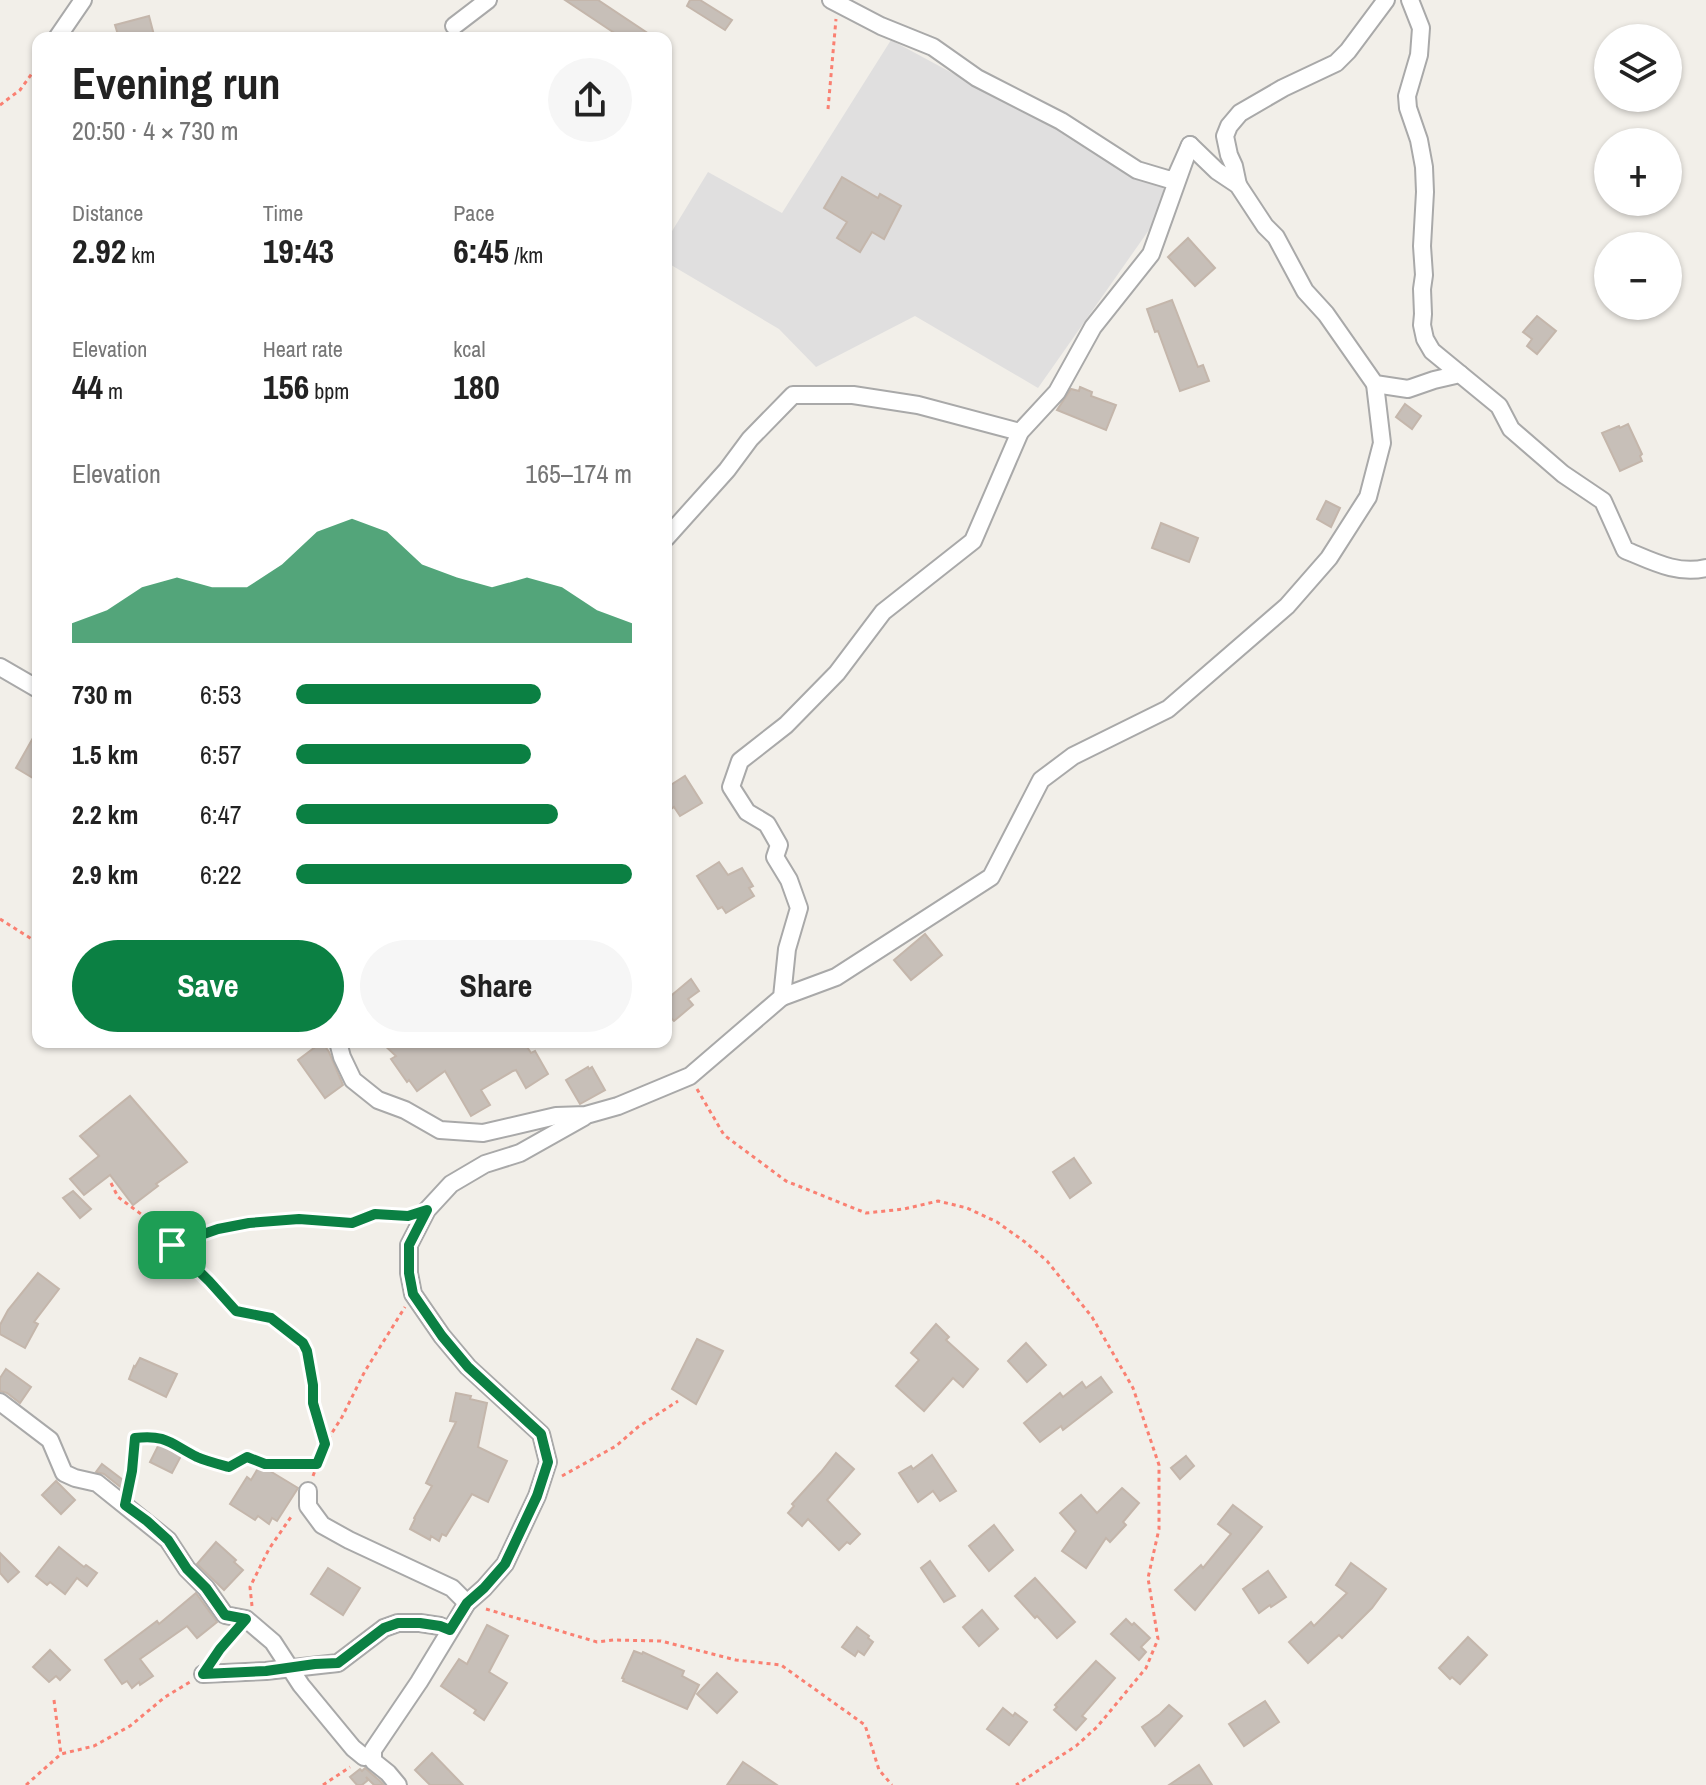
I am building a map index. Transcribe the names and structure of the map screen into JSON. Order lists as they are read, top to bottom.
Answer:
{
  "page": {
    "map_buttons": ["+", "−"],
    "heading": ["Evening run", "20:50 · 4 × 730 m"],
    "stats": [
      ["Distance", "2.92 km"],
      ["Time", "19:43"],
      ["Pace", "6:45 /km"],
      ["Elevation", "44 m"],
      ["Heart rate", "156 bpm"],
      ["kcal", "180"]
    ],
    "chart": ["Elevation", "165–174 m"],
    "list": [
      {
        "name": "730 m",
        "note": "6:53"
      },
      {
        "name": "1.5 km",
        "note": "6:57"
      },
      {
        "name": "2.2 km",
        "note": "6:47"
      },
      {
        "name": "2.9 km",
        "note": "6:22"
      }
    ],
    "buttons": ["Save", "Share"]
  }
}
